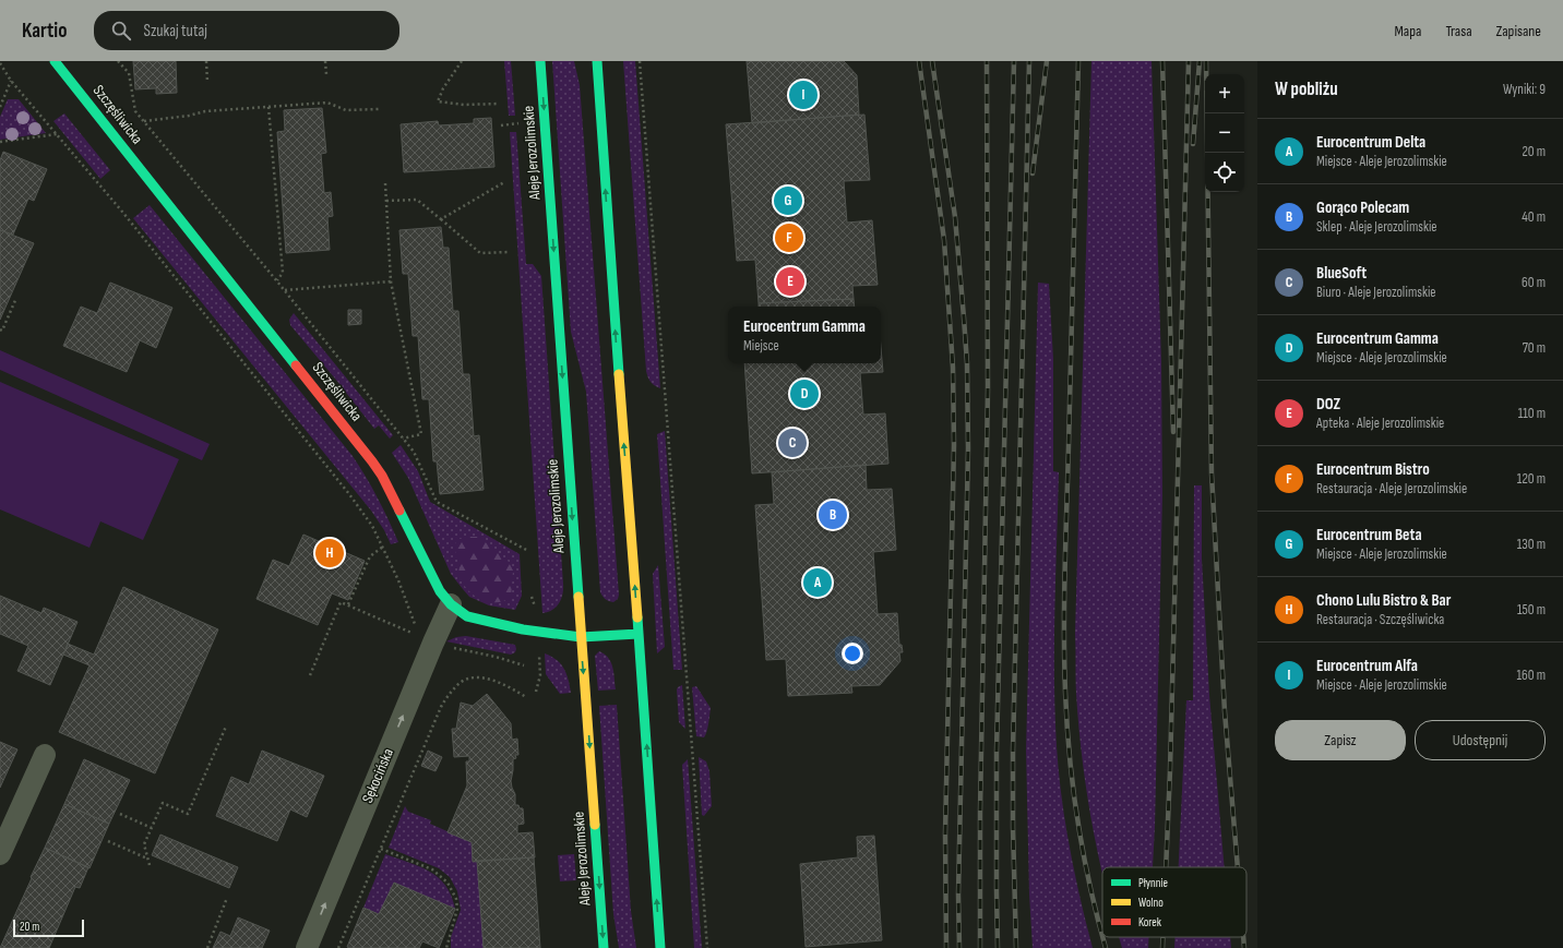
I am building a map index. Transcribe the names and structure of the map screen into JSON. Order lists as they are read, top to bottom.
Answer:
{
  "streets": {
    "main road": ["Szczęśliwicka", "Aleje Jerozolimskie"],
    "street": ["Sękocińska"]
  },
  "crossings": [
    ["Szczęśliwicka", "Aleje Jerozolimskie"],
    ["Szczęśliwicka", "Sękocińska"]
  ],
  "one_way": ["Sękocińska"],
  "legend": ["Płynnie", "Wolno", "Korek"],
  "scale_bar": "20 m",
  "page": {
    "header": "Kartio",
    "search": "Szukaj tutaj",
    "nav": ["Mapa", "Trasa", "Zapisane"],
    "heading": ["W pobliżu", "Wyniki: 9"],
    "map_buttons": ["+", "−"],
    "pins": [
      "I",
      "G",
      "F",
      "E",
      "D",
      "C",
      "B",
      "H",
      "A"
    ],
    "list": [
      {
        "mark": "A",
        "name": "Eurocentrum Delta",
        "note": "Miejsce · Aleje Jerozolimskie",
        "value": "20 m"
      },
      {
        "mark": "B",
        "name": "Gorąco Polecam",
        "note": "Sklep · Aleje Jerozolimskie",
        "value": "40 m"
      },
      {
        "mark": "C",
        "name": "BlueSoft",
        "note": "Biuro · Aleje Jerozolimskie",
        "value": "60 m"
      },
      {
        "mark": "D",
        "name": "Eurocentrum Gamma",
        "note": "Miejsce · Aleje Jerozolimskie",
        "value": "70 m"
      },
      {
        "mark": "E",
        "name": "DOZ",
        "note": "Apteka · Aleje Jerozolimskie",
        "value": "110 m"
      },
      {
        "mark": "F",
        "name": "Eurocentrum Bistro",
        "note": "Restauracja · Aleje Jerozolimskie",
        "value": "120 m"
      },
      {
        "mark": "G",
        "name": "Eurocentrum Beta",
        "note": "Miejsce · Aleje Jerozolimskie",
        "value": "130 m"
      },
      {
        "mark": "H",
        "name": "Chono Lulu Bistro & Bar",
        "note": "Restauracja · Szczęśliwicka",
        "value": "150 m"
      },
      {
        "mark": "I",
        "name": "Eurocentrum Alfa",
        "note": "Miejsce · Aleje Jerozolimskie",
        "value": "160 m"
      }
    ],
    "popup": ["Eurocentrum Gamma", "Miejsce"],
    "buttons": ["Zapisz", "Udostępnij"],
    "scale": "20 m"
  }
}
